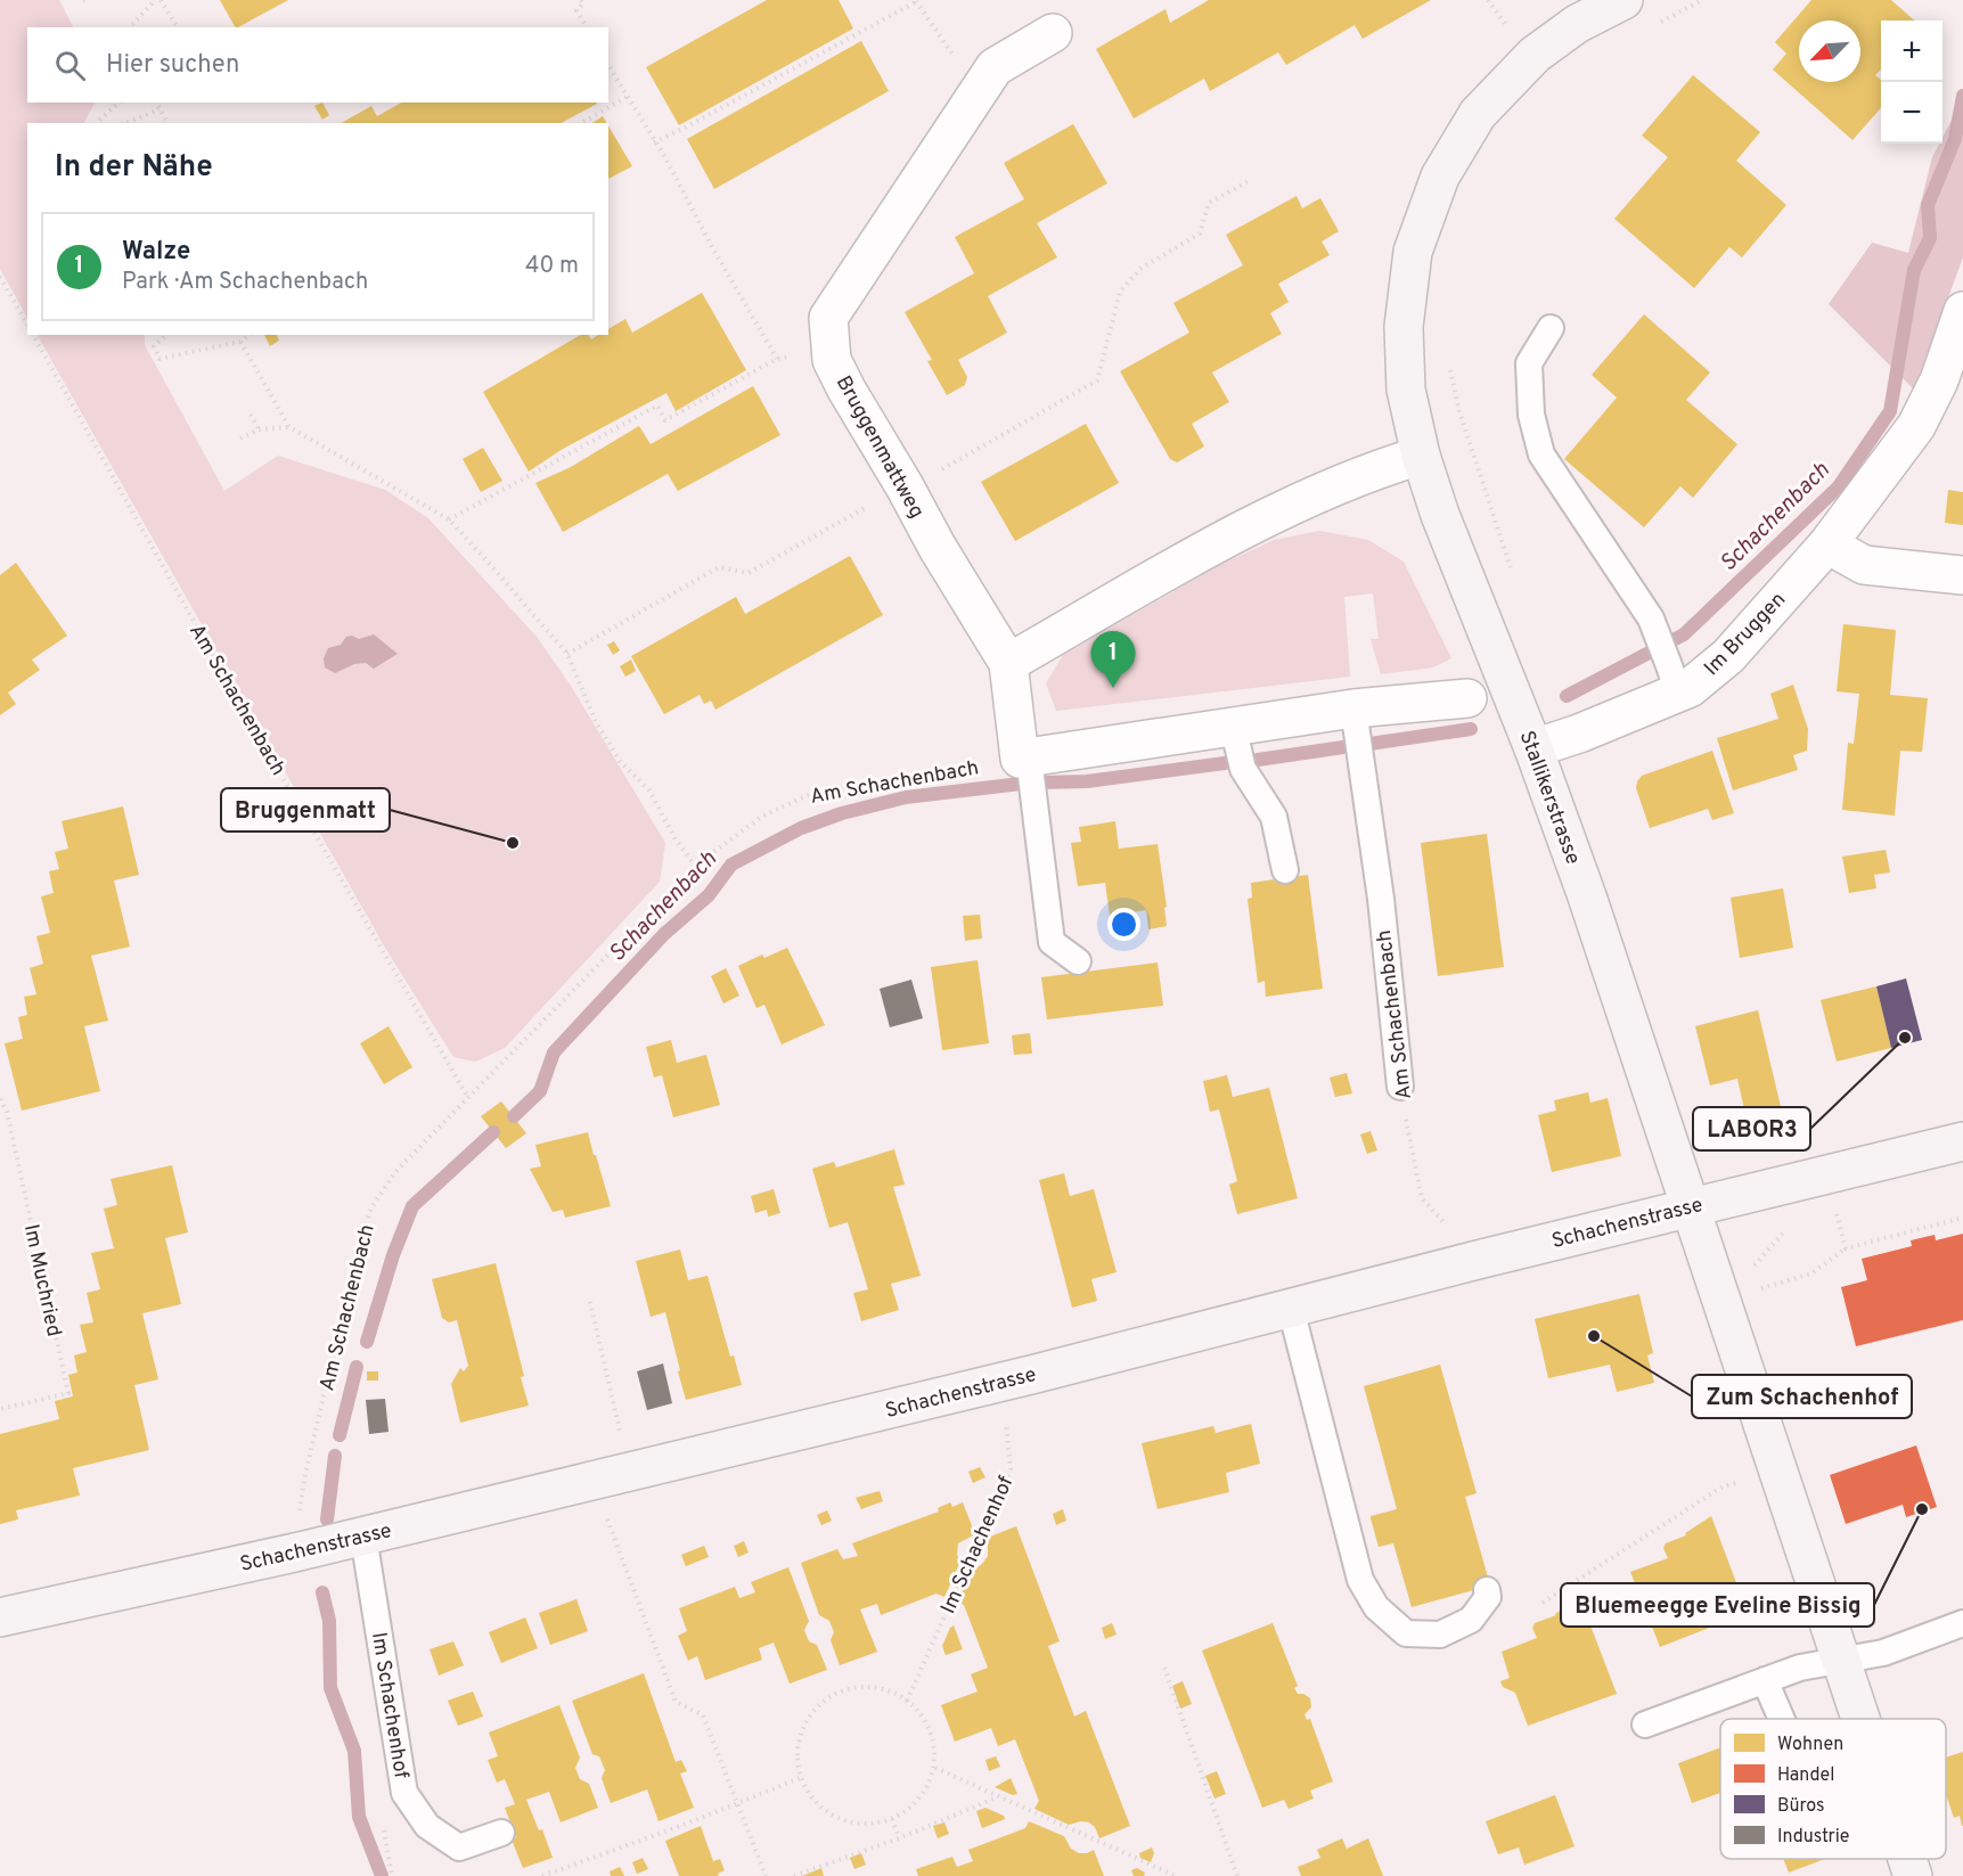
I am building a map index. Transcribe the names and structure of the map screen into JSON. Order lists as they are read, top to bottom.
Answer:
{
  "streets": {
    "street": [
      "Bruggenmattweg",
      "Im Bruggen",
      "Stallikerstrasse",
      "Schachenstrasse"
    ],
    "lane": ["Am Schachenbach", "Im Schachenhof"],
    "path": ["Im Muchried"]
  },
  "crossings": [
    ["Bruggenmattweg", "Am Schachenbach"],
    ["Im Bruggen", "Stallikerstrasse"],
    ["Am Schachenbach", "Schachenstrasse"],
    ["Stallikerstrasse", "Schachenstrasse"],
    ["Schachenstrasse", "Im Schachenhof"]
  ],
  "water": ["Schachenbach"],
  "places": [
    "Bruggenmatt",
    "LABOR3",
    "Zum Schachenhof",
    "Bluemeegge Eveline Bissig"
  ],
  "legend": [
    "Wohnen",
    "Handel",
    "Büros",
    "Industrie"
  ],
  "north": "bottom left",
  "page": {
    "map_buttons": ["+", "−"],
    "search": "Hier suchen",
    "heading": "In der Nähe",
    "list": [
      {
        "mark": "1",
        "name": "Walze",
        "note": "Park · Am Schachenbach",
        "value": "40 m"
      }
    ],
    "pins": "1"
  }
}
